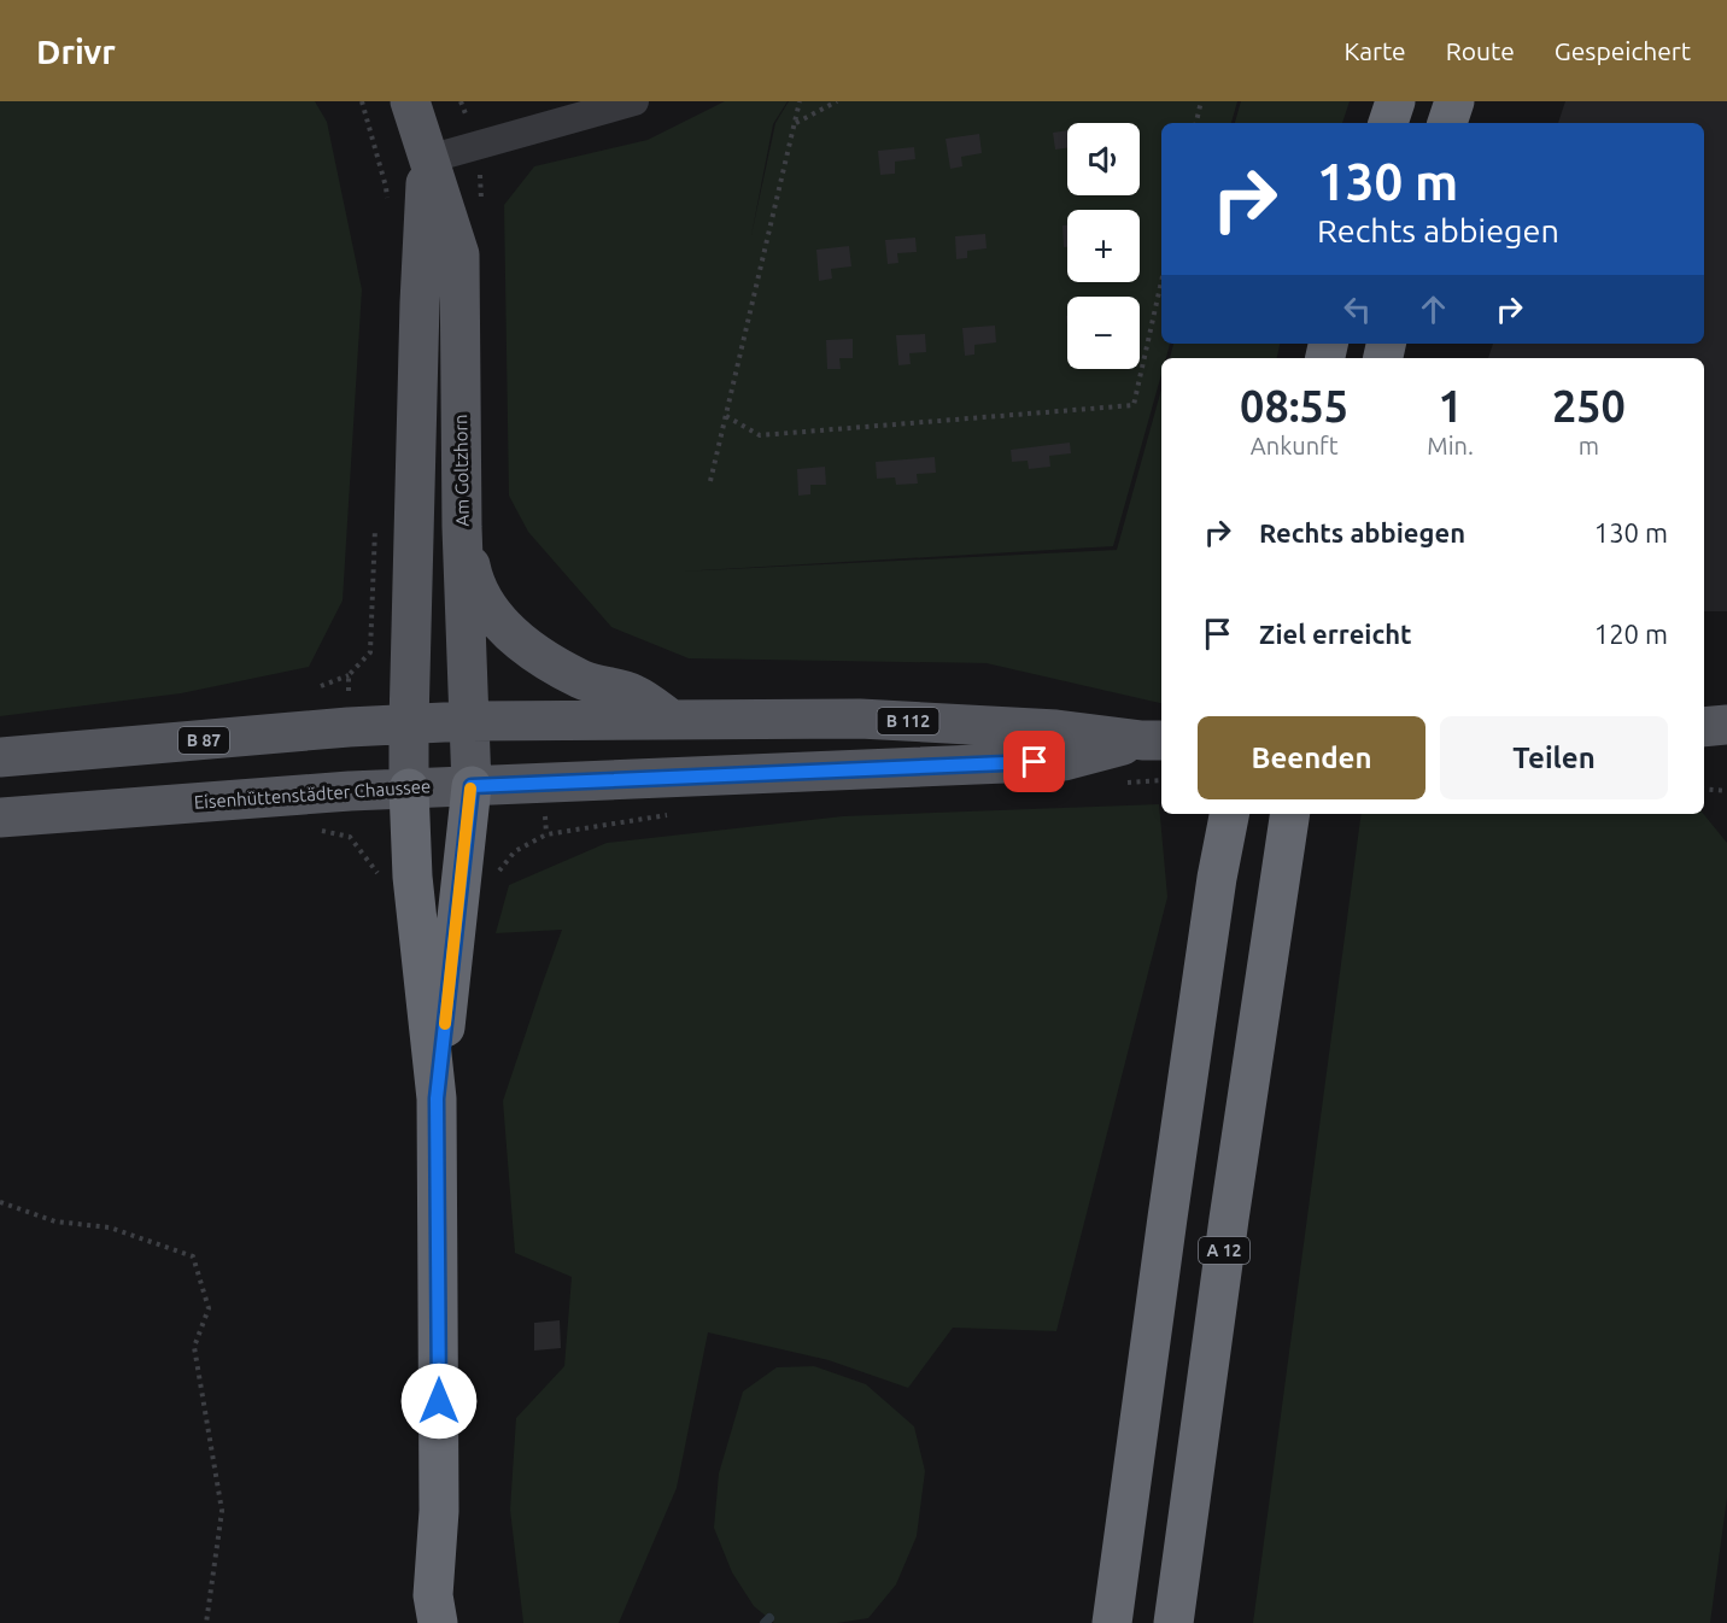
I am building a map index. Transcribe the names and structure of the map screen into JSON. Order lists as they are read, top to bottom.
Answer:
{
  "streets": {
    "highway": ["A 12"],
    "main road": [
      "Am Goltzhorn",
      "B 112",
      "B 87",
      "Eisenhüttenstädter Chaussee"
    ]
  },
  "crossings": [
    ["Am Goltzhorn", "Eisenhüttenstädter Chaussee"]
  ],
  "page": {
    "header": "Drivr",
    "nav": ["Karte", "Route", "Gespeichert"],
    "map_buttons": ["+", "−"],
    "turn": ["130 m", "Rechts abbiegen"],
    "eta": [
      "08:55",
      "Ankunft",
      "1",
      "Min.",
      "250",
      "m"
    ],
    "list": [
      {
        "name": "Rechts abbiegen",
        "value": "130 m"
      },
      {
        "name": "Ziel erreicht",
        "value": "120 m"
      }
    ],
    "buttons": ["Beenden", "Teilen"]
  }
}
